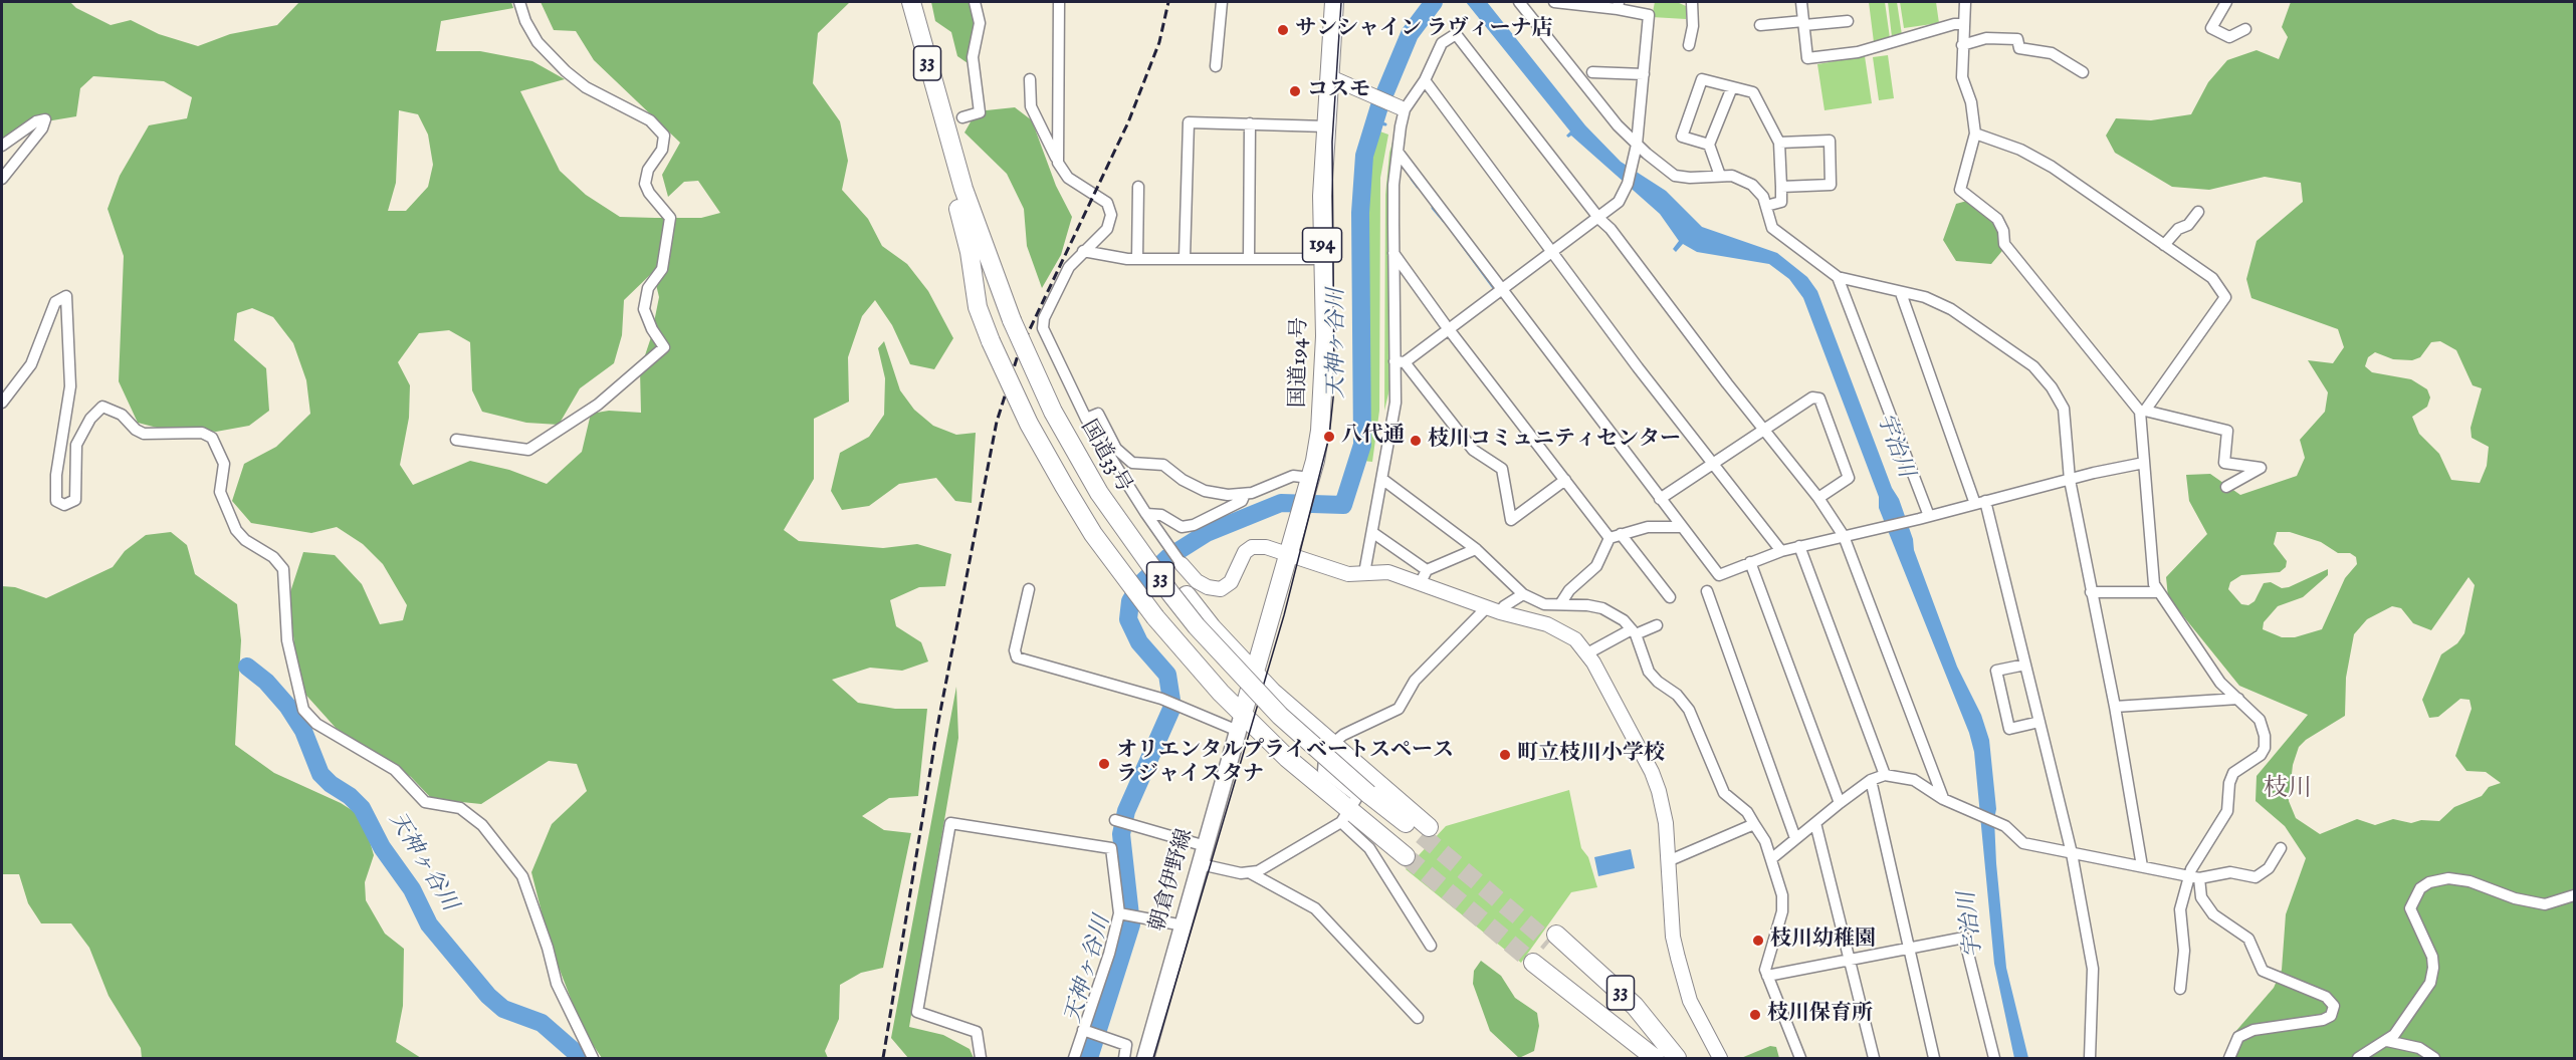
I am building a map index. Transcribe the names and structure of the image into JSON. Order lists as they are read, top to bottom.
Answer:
{
  "streets": {
    "highway": [
      "33",
      "194",
      "国道194号",
      "国道33号"
    ],
    "main road": ["朝倉伊野線"]
  },
  "crossings": [
    ["33", "国道194号"],
    ["33", "国道33号"],
    ["国道194号", "朝倉伊野線"]
  ],
  "districts": ["枝川"],
  "water": ["天神ヶ谷川", "宇治川"],
  "places": [
    "サンシャイン ラヴィーナ店",
    "コスモ",
    "八代通",
    "枝川コミュニティセンター",
    "町立枝川小学校",
    "オリエンタルプライベートスペース ラジャイスタナ",
    "枝川幼稚園",
    "枝川保育所"
  ]
}
